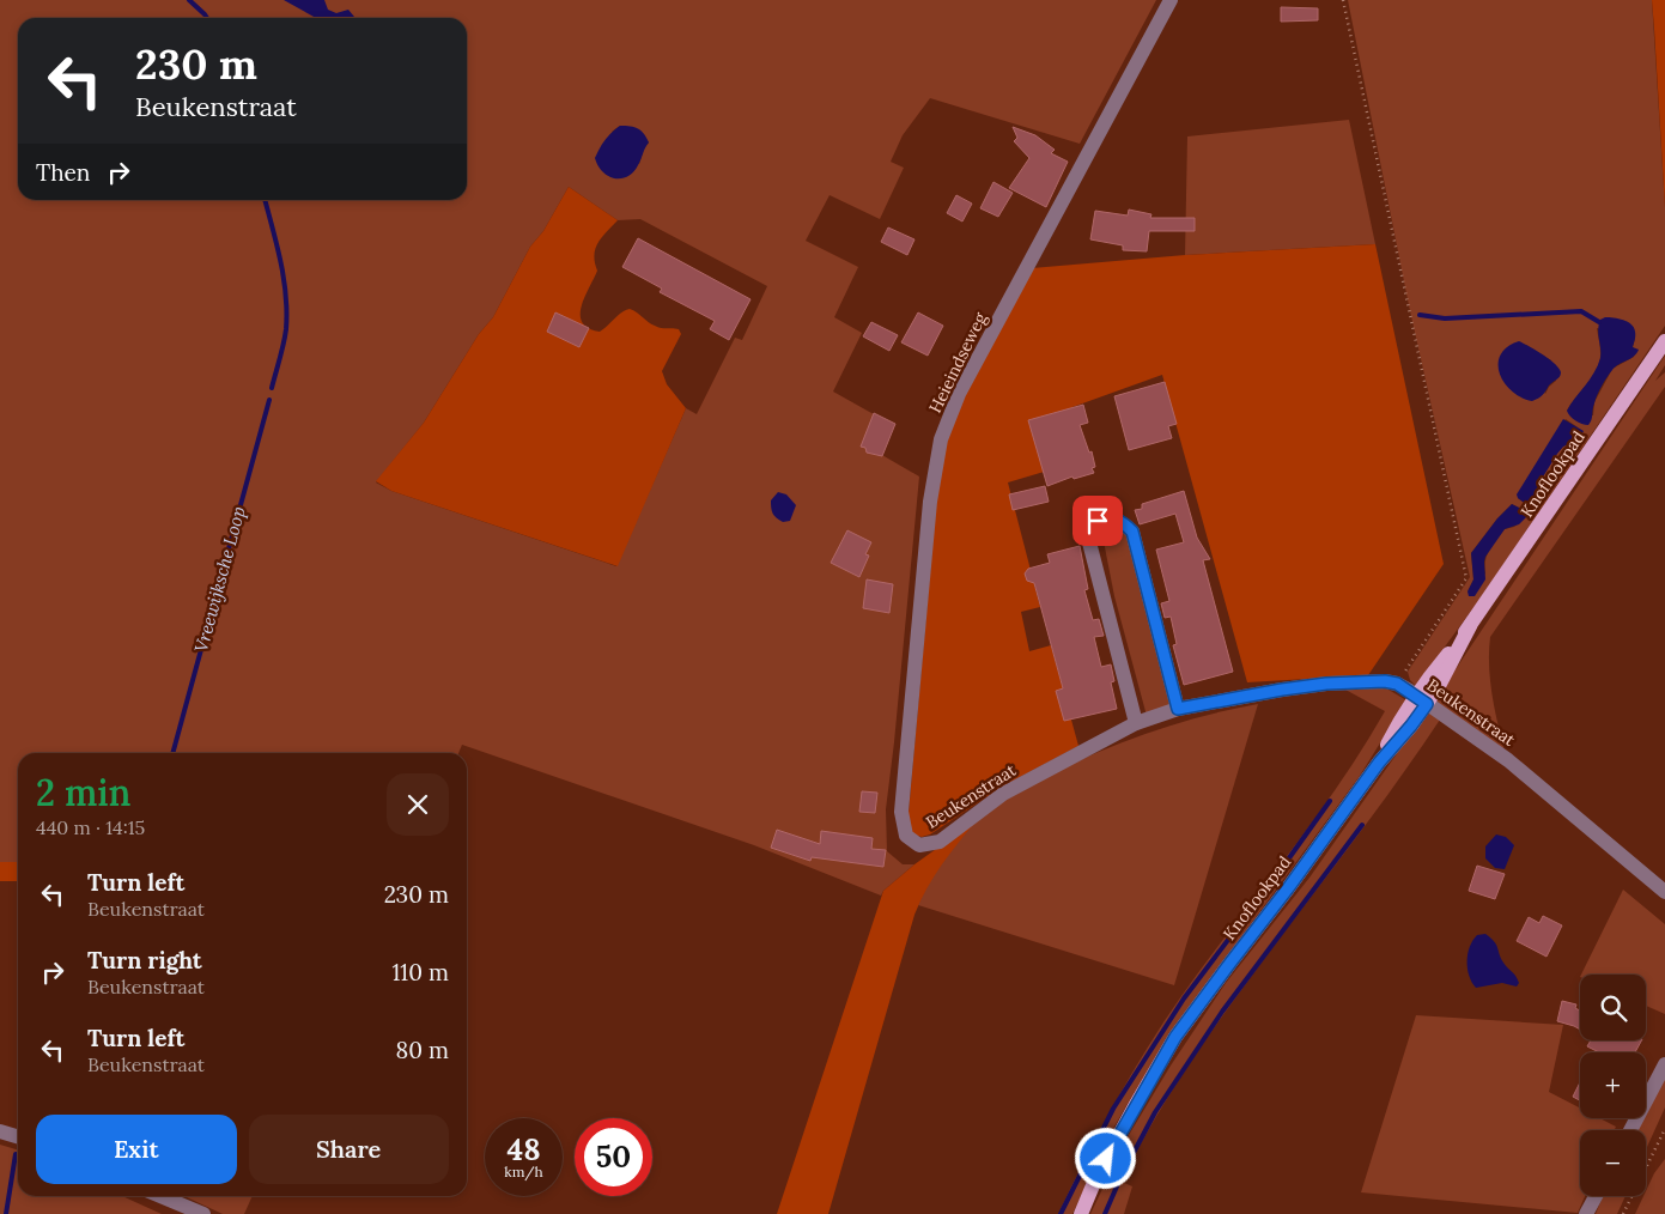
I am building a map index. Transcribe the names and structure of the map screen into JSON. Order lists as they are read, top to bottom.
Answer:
{
  "streets": {
    "main road": ["Knoflookpad"],
    "street": ["Heieindseweg", "Beukenstraat"]
  },
  "crossings": [
    ["Heieindseweg", "Beukenstraat"],
    ["Knoflookpad", "Beukenstraat"]
  ],
  "water": ["Vreewijksche Loop"],
  "page": {
    "turn": ["230 m", "Beukenstraat"],
    "then": "Then",
    "heading": ["2 min", "440 m · 14:15"],
    "list": [
      {
        "name": "Turn left",
        "note": "Beukenstraat",
        "value": "230 m"
      },
      {
        "name": "Turn right",
        "note": "Beukenstraat",
        "value": "110 m"
      },
      {
        "name": "Turn left",
        "note": "Beukenstraat",
        "value": "80 m"
      }
    ],
    "map_buttons": ["+", "−"],
    "buttons": ["Exit", "Share"],
    "speed": "48 km/h",
    "limit": "50"
  }
}
